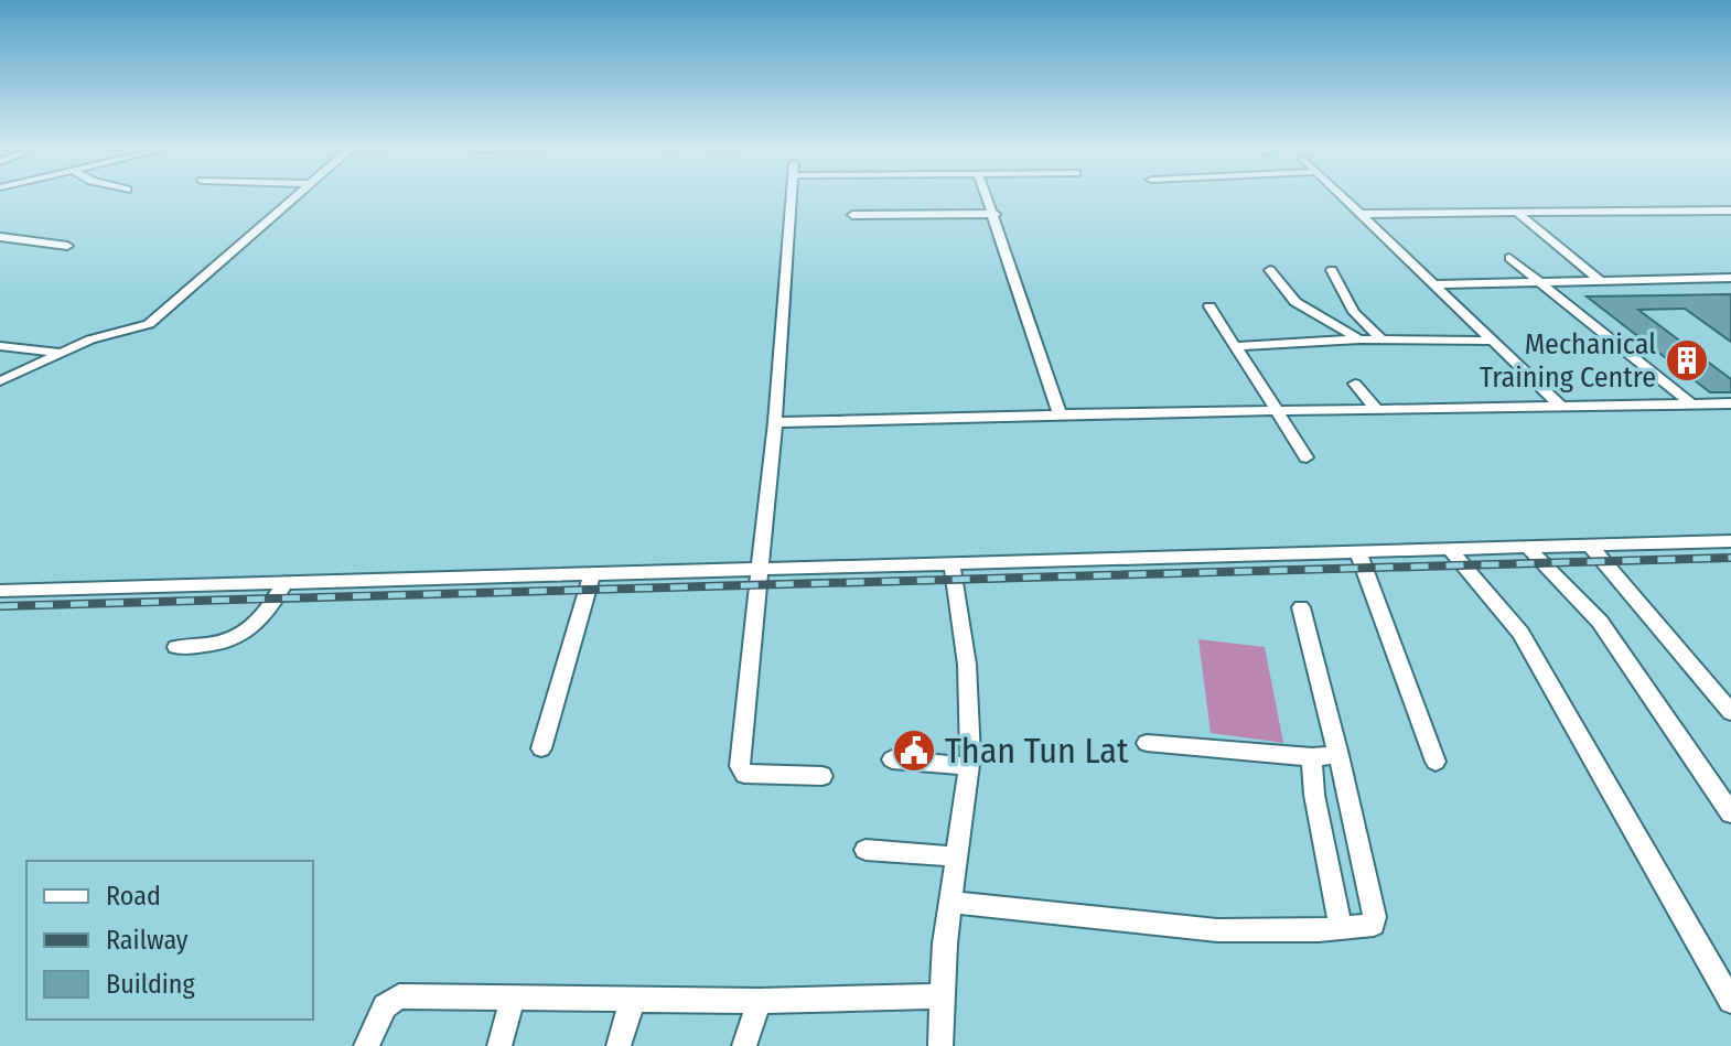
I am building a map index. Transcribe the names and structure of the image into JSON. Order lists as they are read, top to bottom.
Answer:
{
  "places": {
    "building": ["Mechanical Training Centre"],
    "public building": ["Than Tun Lat"]
  },
  "legend": ["Road", "Railway", "Building"]
}
